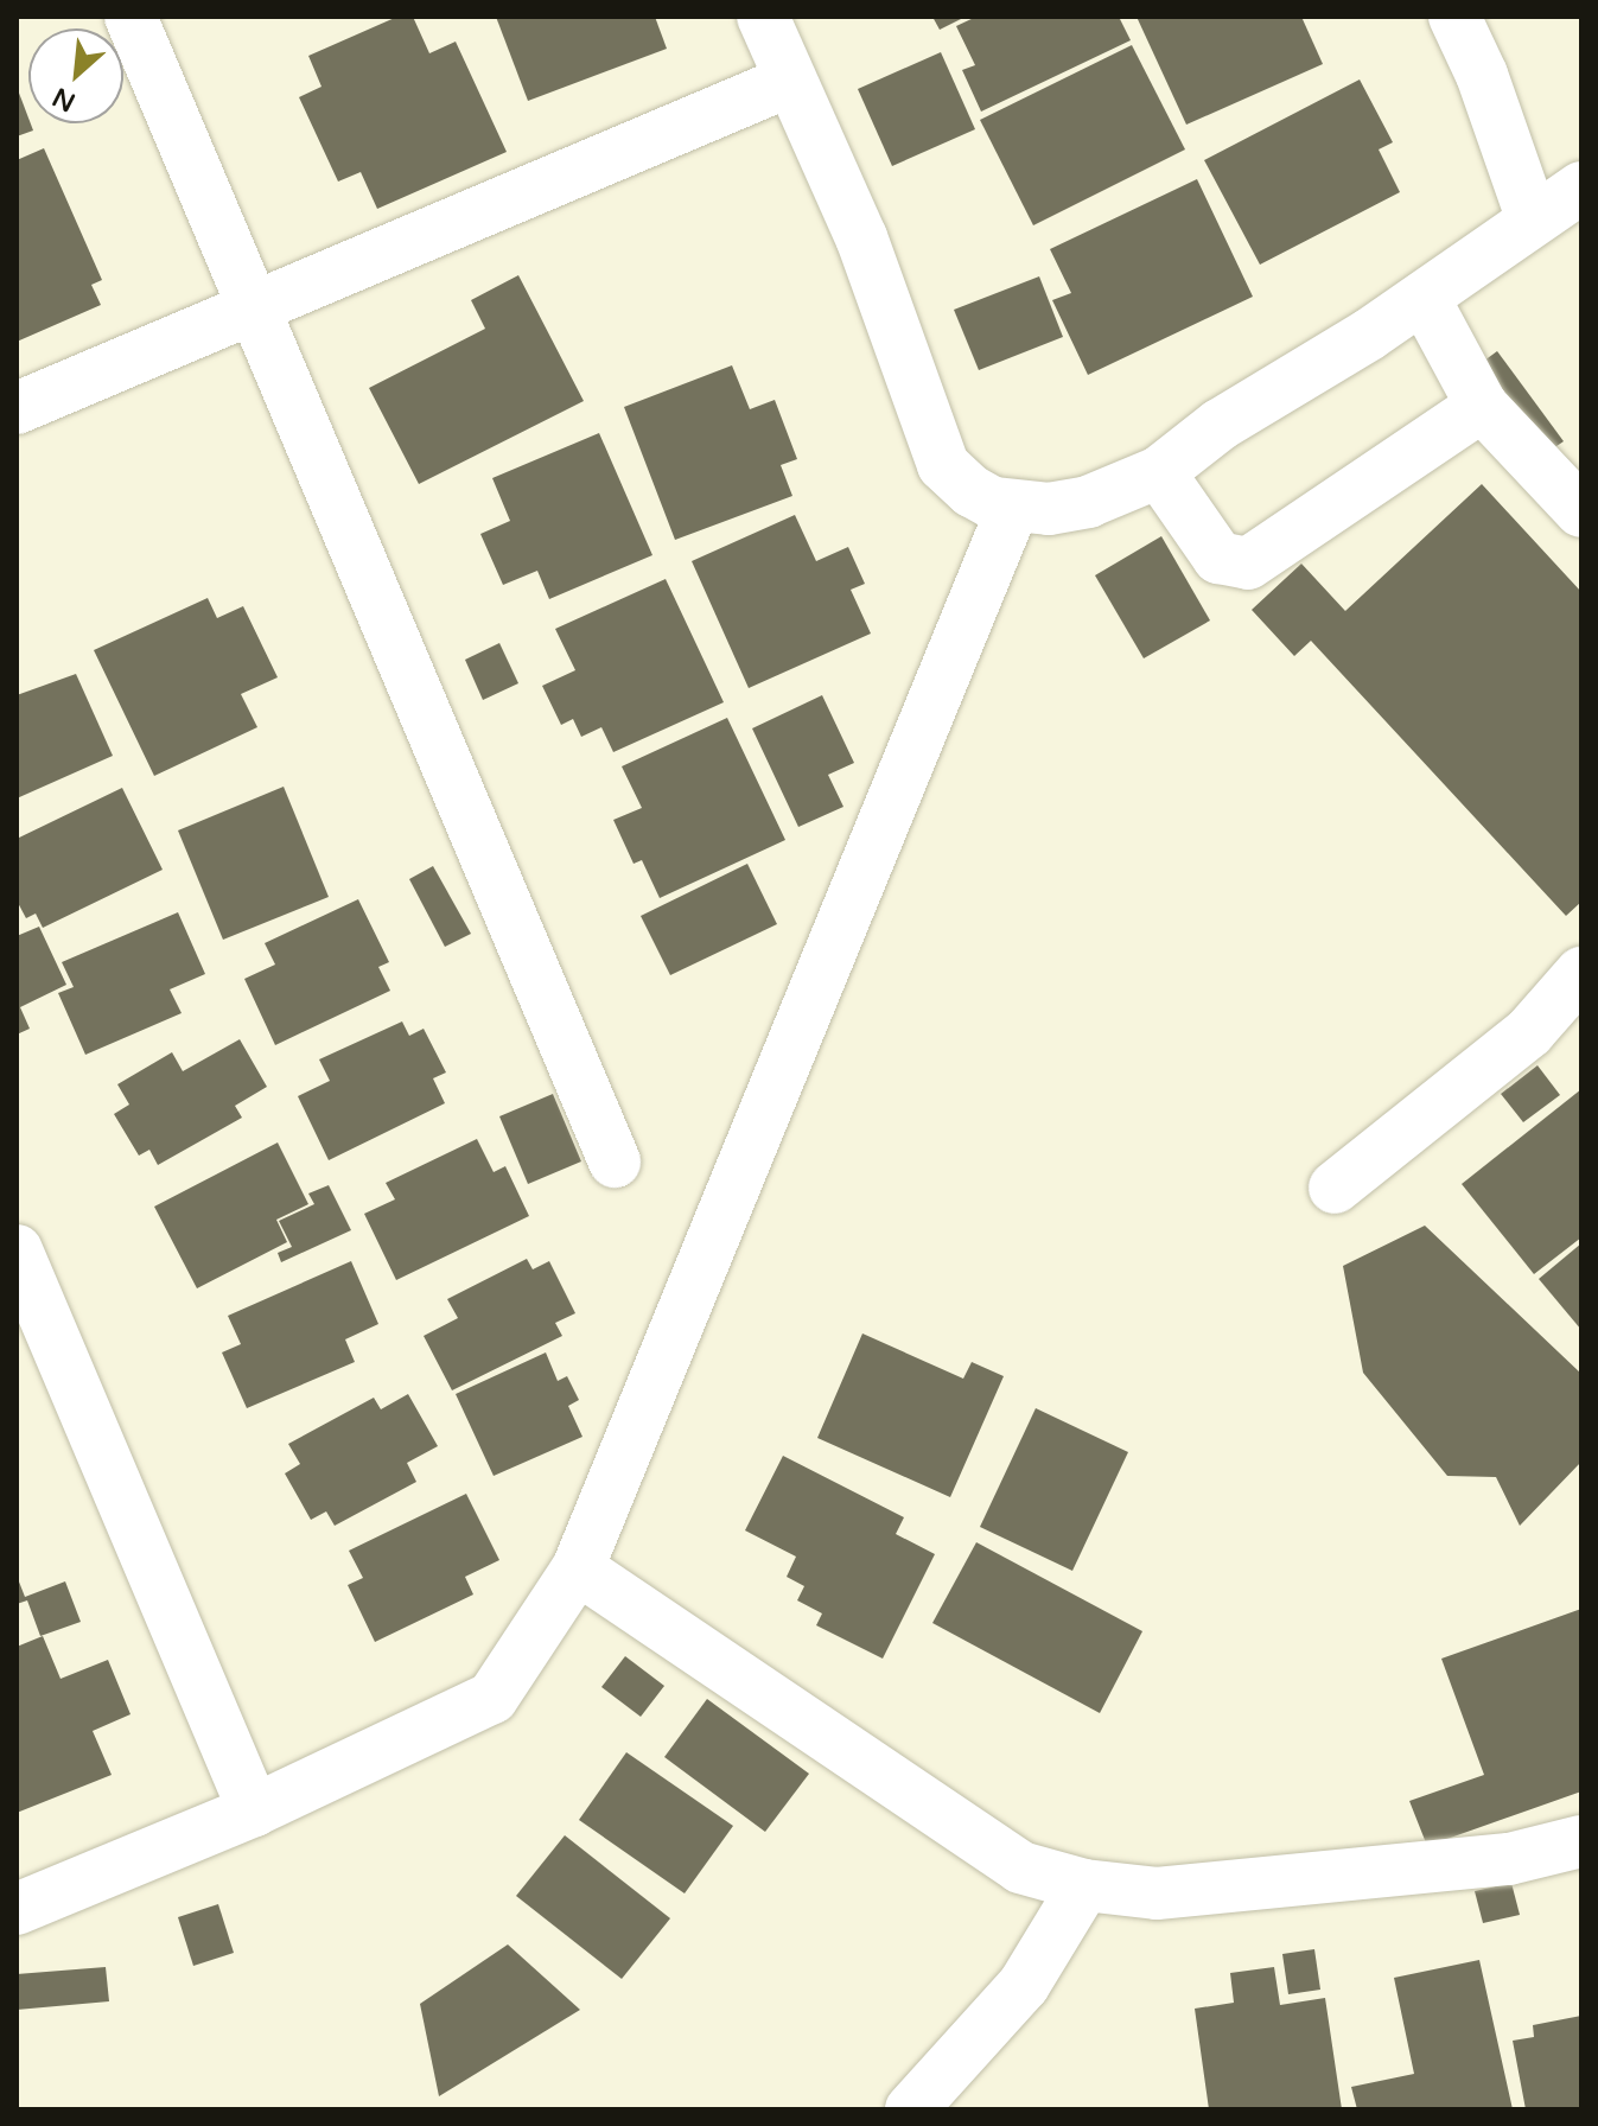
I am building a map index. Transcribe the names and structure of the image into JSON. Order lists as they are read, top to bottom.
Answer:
{
  "north": "bottom left"
}
